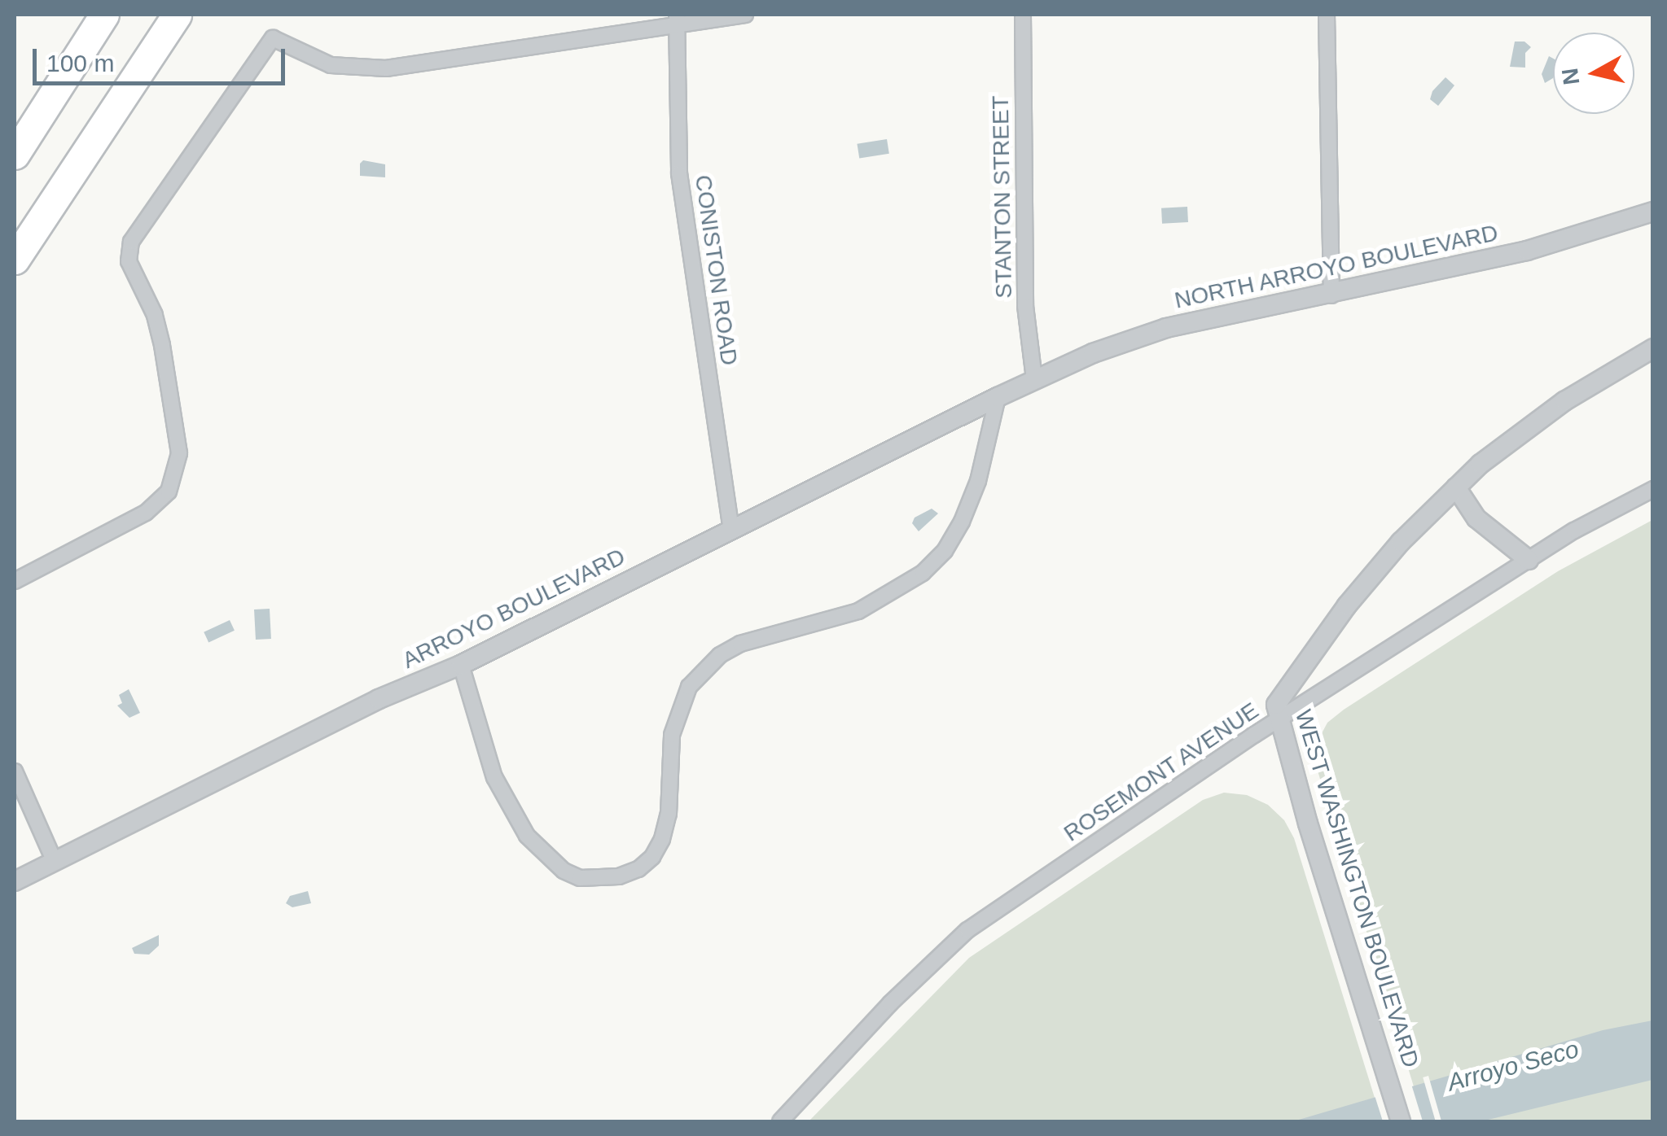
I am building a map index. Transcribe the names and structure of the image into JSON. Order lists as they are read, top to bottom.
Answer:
{
  "streets": {
    "street": [
      "STANTON STREET",
      "NORTH ARROYO BOULEVARD",
      "CONISTON ROAD",
      "ARROYO BOULEVARD",
      "ROSEMONT AVENUE",
      "WEST WASHINGTON BOULEVARD"
    ]
  },
  "crossings": [
    ["STANTON STREET", "NORTH ARROYO BOULEVARD"],
    ["STANTON STREET", "ARROYO BOULEVARD"],
    ["NORTH ARROYO BOULEVARD", "ARROYO BOULEVARD"],
    ["CONISTON ROAD", "ARROYO BOULEVARD"],
    ["ROSEMONT AVENUE", "WEST WASHINGTON BOULEVARD"]
  ],
  "water": ["Arroyo Seco"],
  "scale_bar": "100 m",
  "north": "left"
}
